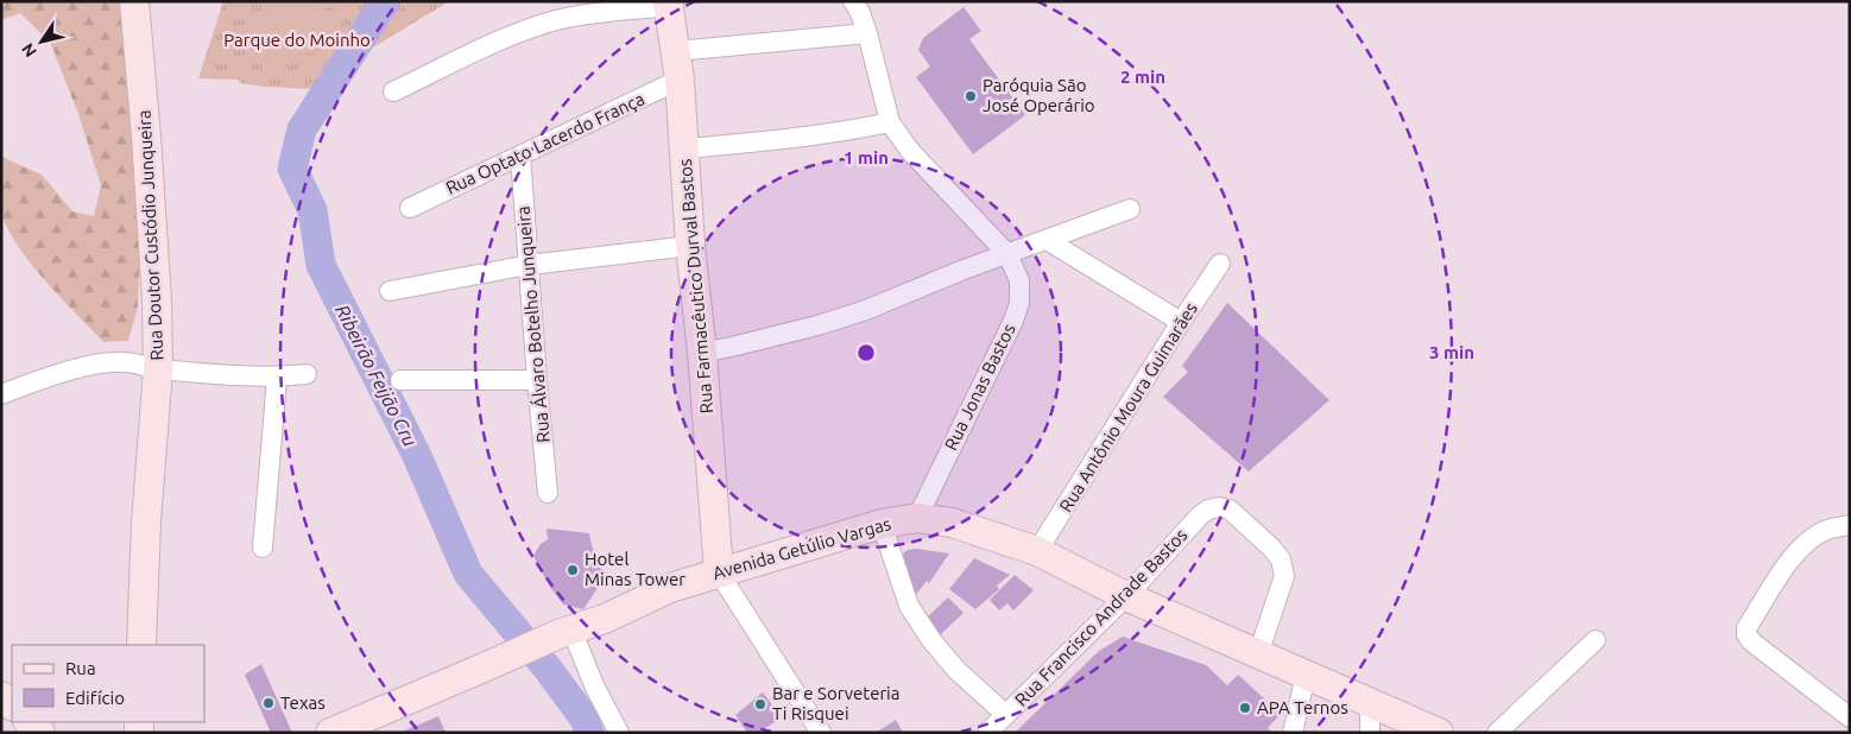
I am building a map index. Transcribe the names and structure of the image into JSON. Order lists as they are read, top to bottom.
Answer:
{
  "streets": {
    "main road": ["Rua Doutor Custódio Junqueira", "Rua Farmacêutico Durval Bastos", "Avenida Getúlio Vargas"],
    "street": [
      "Rua Optato Lacerdo França",
      "Rua Álvaro Botelho Junqueira",
      "Rua Jonas Bastos",
      "Rua Antônio Moura Guimarães",
      "Rua Francisco Andrade Bastos"
    ]
  },
  "crossings": [
    ["Rua Optato Lacerdo França", "Rua Farmacêutico Durval Bastos"],
    ["Rua Optato Lacerdo França", "Rua Álvaro Botelho Junqueira"],
    ["Rua Farmacêutico Durval Bastos", "Avenida Getúlio Vargas"],
    ["Rua Jonas Bastos", "Avenida Getúlio Vargas"],
    ["Rua Antônio Moura Guimarães", "Avenida Getúlio Vargas"],
    ["Avenida Getúlio Vargas", "Rua Francisco Andrade Bastos"]
  ],
  "water": ["Ribeirão Feijão Cru"],
  "parks": ["Parque do Moinho"],
  "places": [
    "Paróquia São José Operário",
    "Hotel Minas Tower",
    "Texas",
    "Bar e Sorveteria Ti Risquei",
    "APA Ternos"
  ],
  "legend": ["Rua", "Edifício"],
  "north": "bottom left",
  "rings": ["2 min", "1 min", "3 min"]
}
